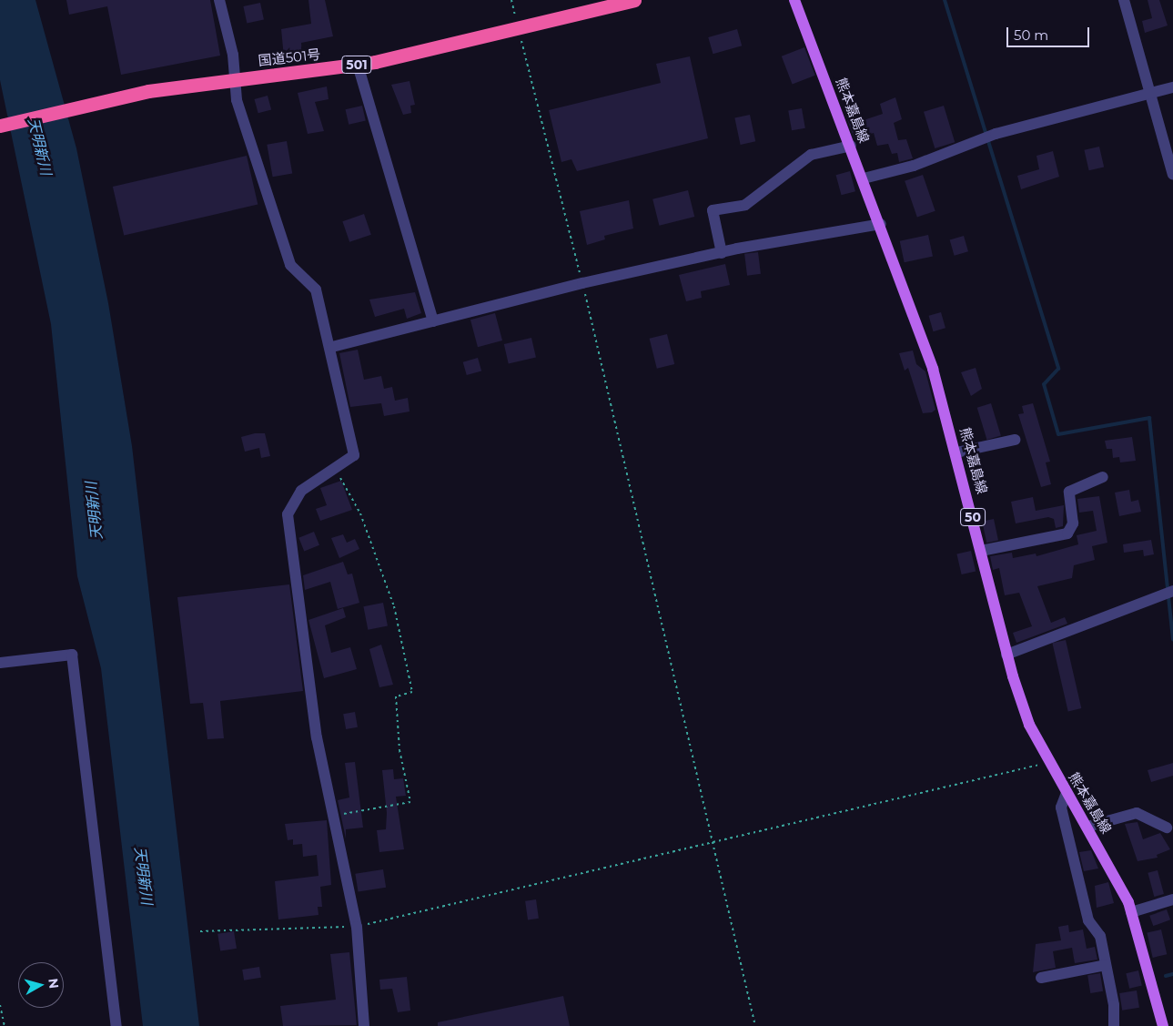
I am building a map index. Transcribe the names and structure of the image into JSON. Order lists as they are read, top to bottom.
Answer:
{
  "streets": {
    "highway": ["国道501号", "501"],
    "main road": ["熊本嘉島線", "50"]
  },
  "water": ["天明新川"],
  "scale_bar": "50 m",
  "north": "right"
}
